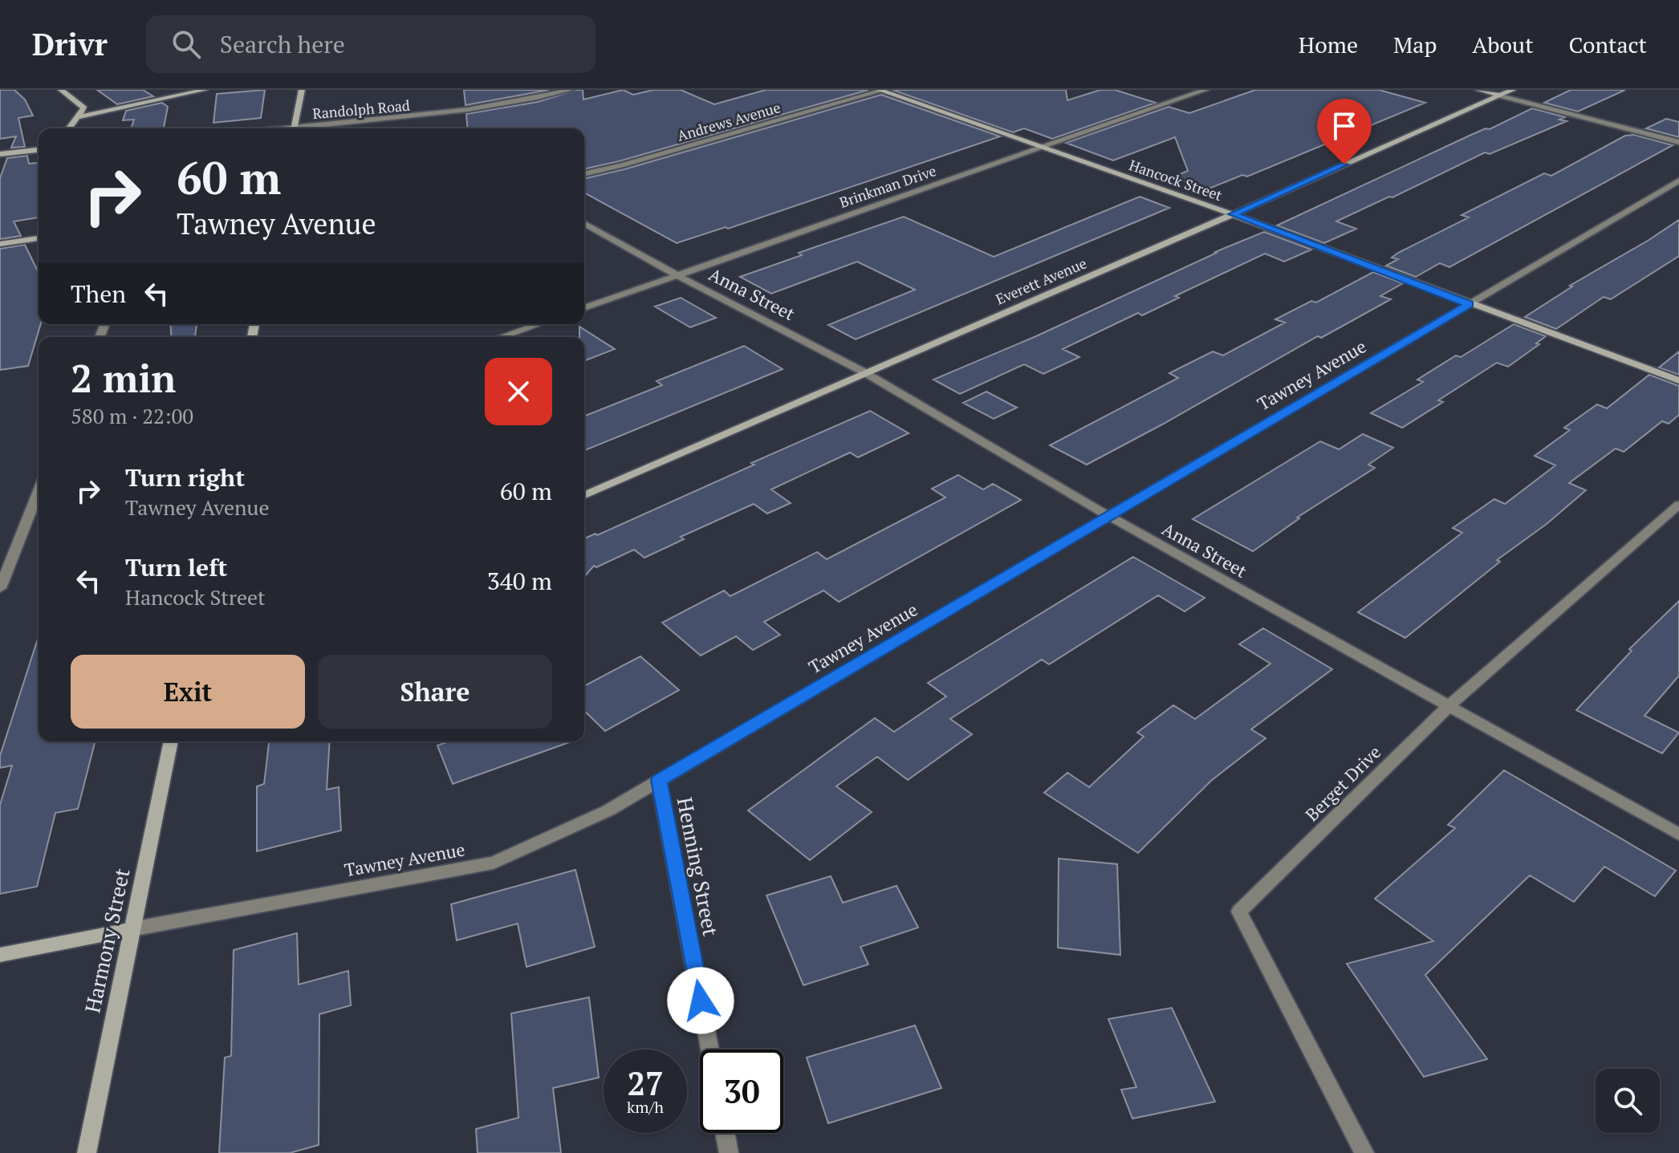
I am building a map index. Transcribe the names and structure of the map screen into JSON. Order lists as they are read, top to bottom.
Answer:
{
  "streets": {
    "street": [
      "Randolph Road",
      "Andrews Avenue",
      "Hancock Street",
      "Brinkman Drive",
      "Everett Avenue",
      "Anna Street",
      "Tawney Avenue",
      "Berget Drive",
      "Henning Street",
      "Harmony Street"
    ]
  },
  "crossings": [
    ["Andrews Avenue", "Hancock Street"],
    ["Hancock Street", "Brinkman Drive"],
    ["Hancock Street", "Everett Avenue"],
    ["Hancock Street", "Tawney Avenue"],
    ["Brinkman Drive", "Anna Street"],
    ["Everett Avenue", "Anna Street"],
    ["Anna Street", "Tawney Avenue"],
    ["Anna Street", "Berget Drive"],
    ["Tawney Avenue", "Henning Street"],
    ["Tawney Avenue", "Harmony Street"]
  ],
  "page": {
    "header": "Drivr",
    "search": "Search here",
    "nav": [
      "Home",
      "Map",
      "About",
      "Contact"
    ],
    "turn": ["60 m", "Tawney Avenue"],
    "then": "Then",
    "heading": ["2 min", "580 m · 22:00"],
    "list": [
      {
        "name": "Turn right",
        "note": "Tawney Avenue",
        "value": "60 m"
      },
      {
        "name": "Turn left",
        "note": "Hancock Street",
        "value": "340 m"
      }
    ],
    "buttons": ["Exit", "Share"],
    "speed": "27 km/h",
    "limit": "30"
  }
}
